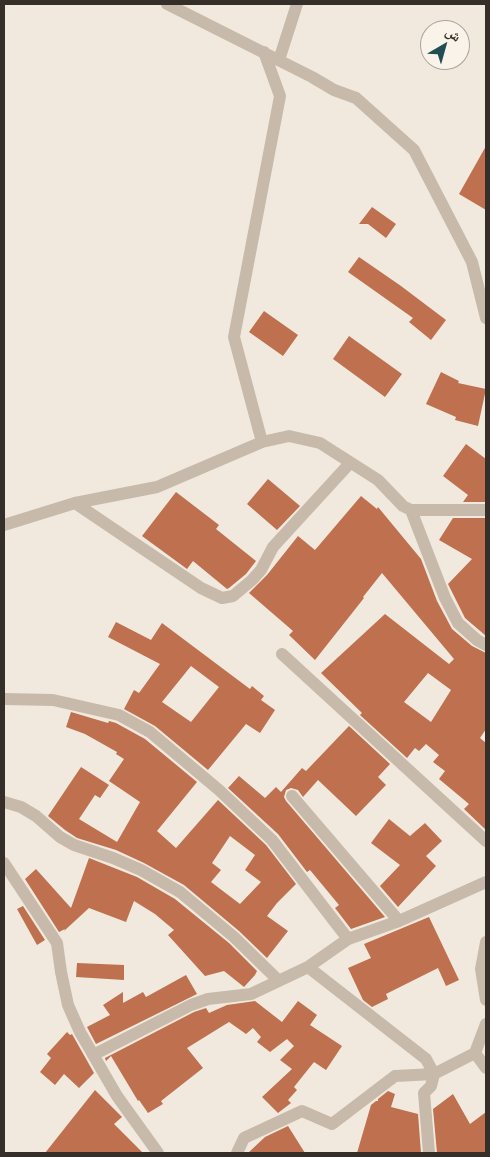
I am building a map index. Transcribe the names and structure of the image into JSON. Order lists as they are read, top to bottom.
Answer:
{
  "north": "top right"
}
